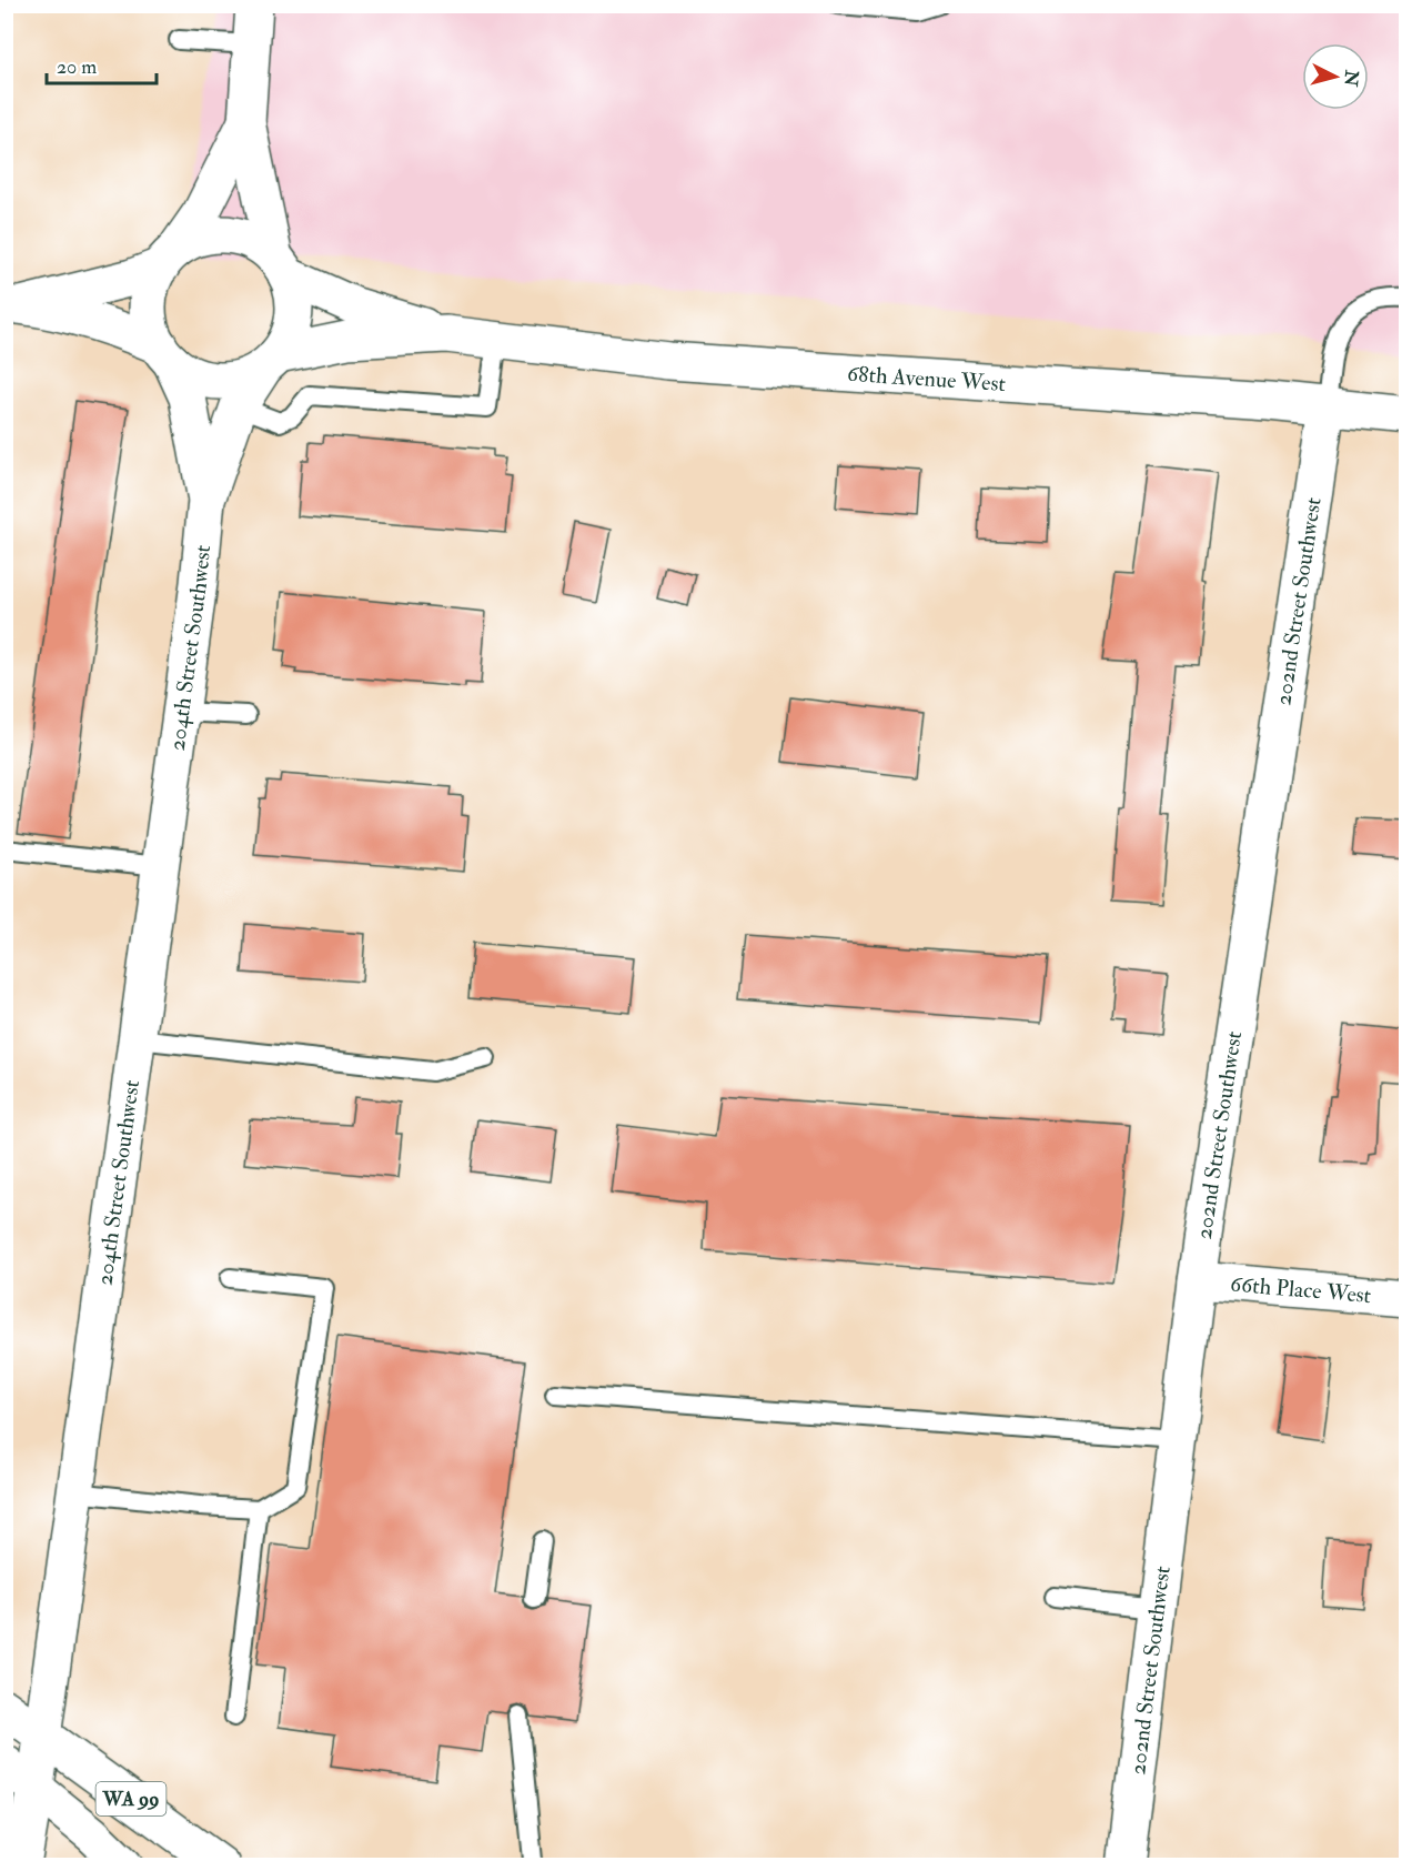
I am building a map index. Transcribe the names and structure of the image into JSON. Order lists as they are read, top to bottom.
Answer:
{
  "streets": {
    "main road": [
      "68th Avenue West",
      "202nd Street Southwest",
      "204th Street Southwest",
      "66th Place West",
      "WA 99"
    ]
  },
  "crossings": [
    ["68th Avenue West", "202nd Street Southwest"],
    ["68th Avenue West", "204th Street Southwest"],
    ["202nd Street Southwest", "66th Place West"],
    ["204th Street Southwest", "WA 99"]
  ],
  "scale_bar": "20 m",
  "north": "right"
}
